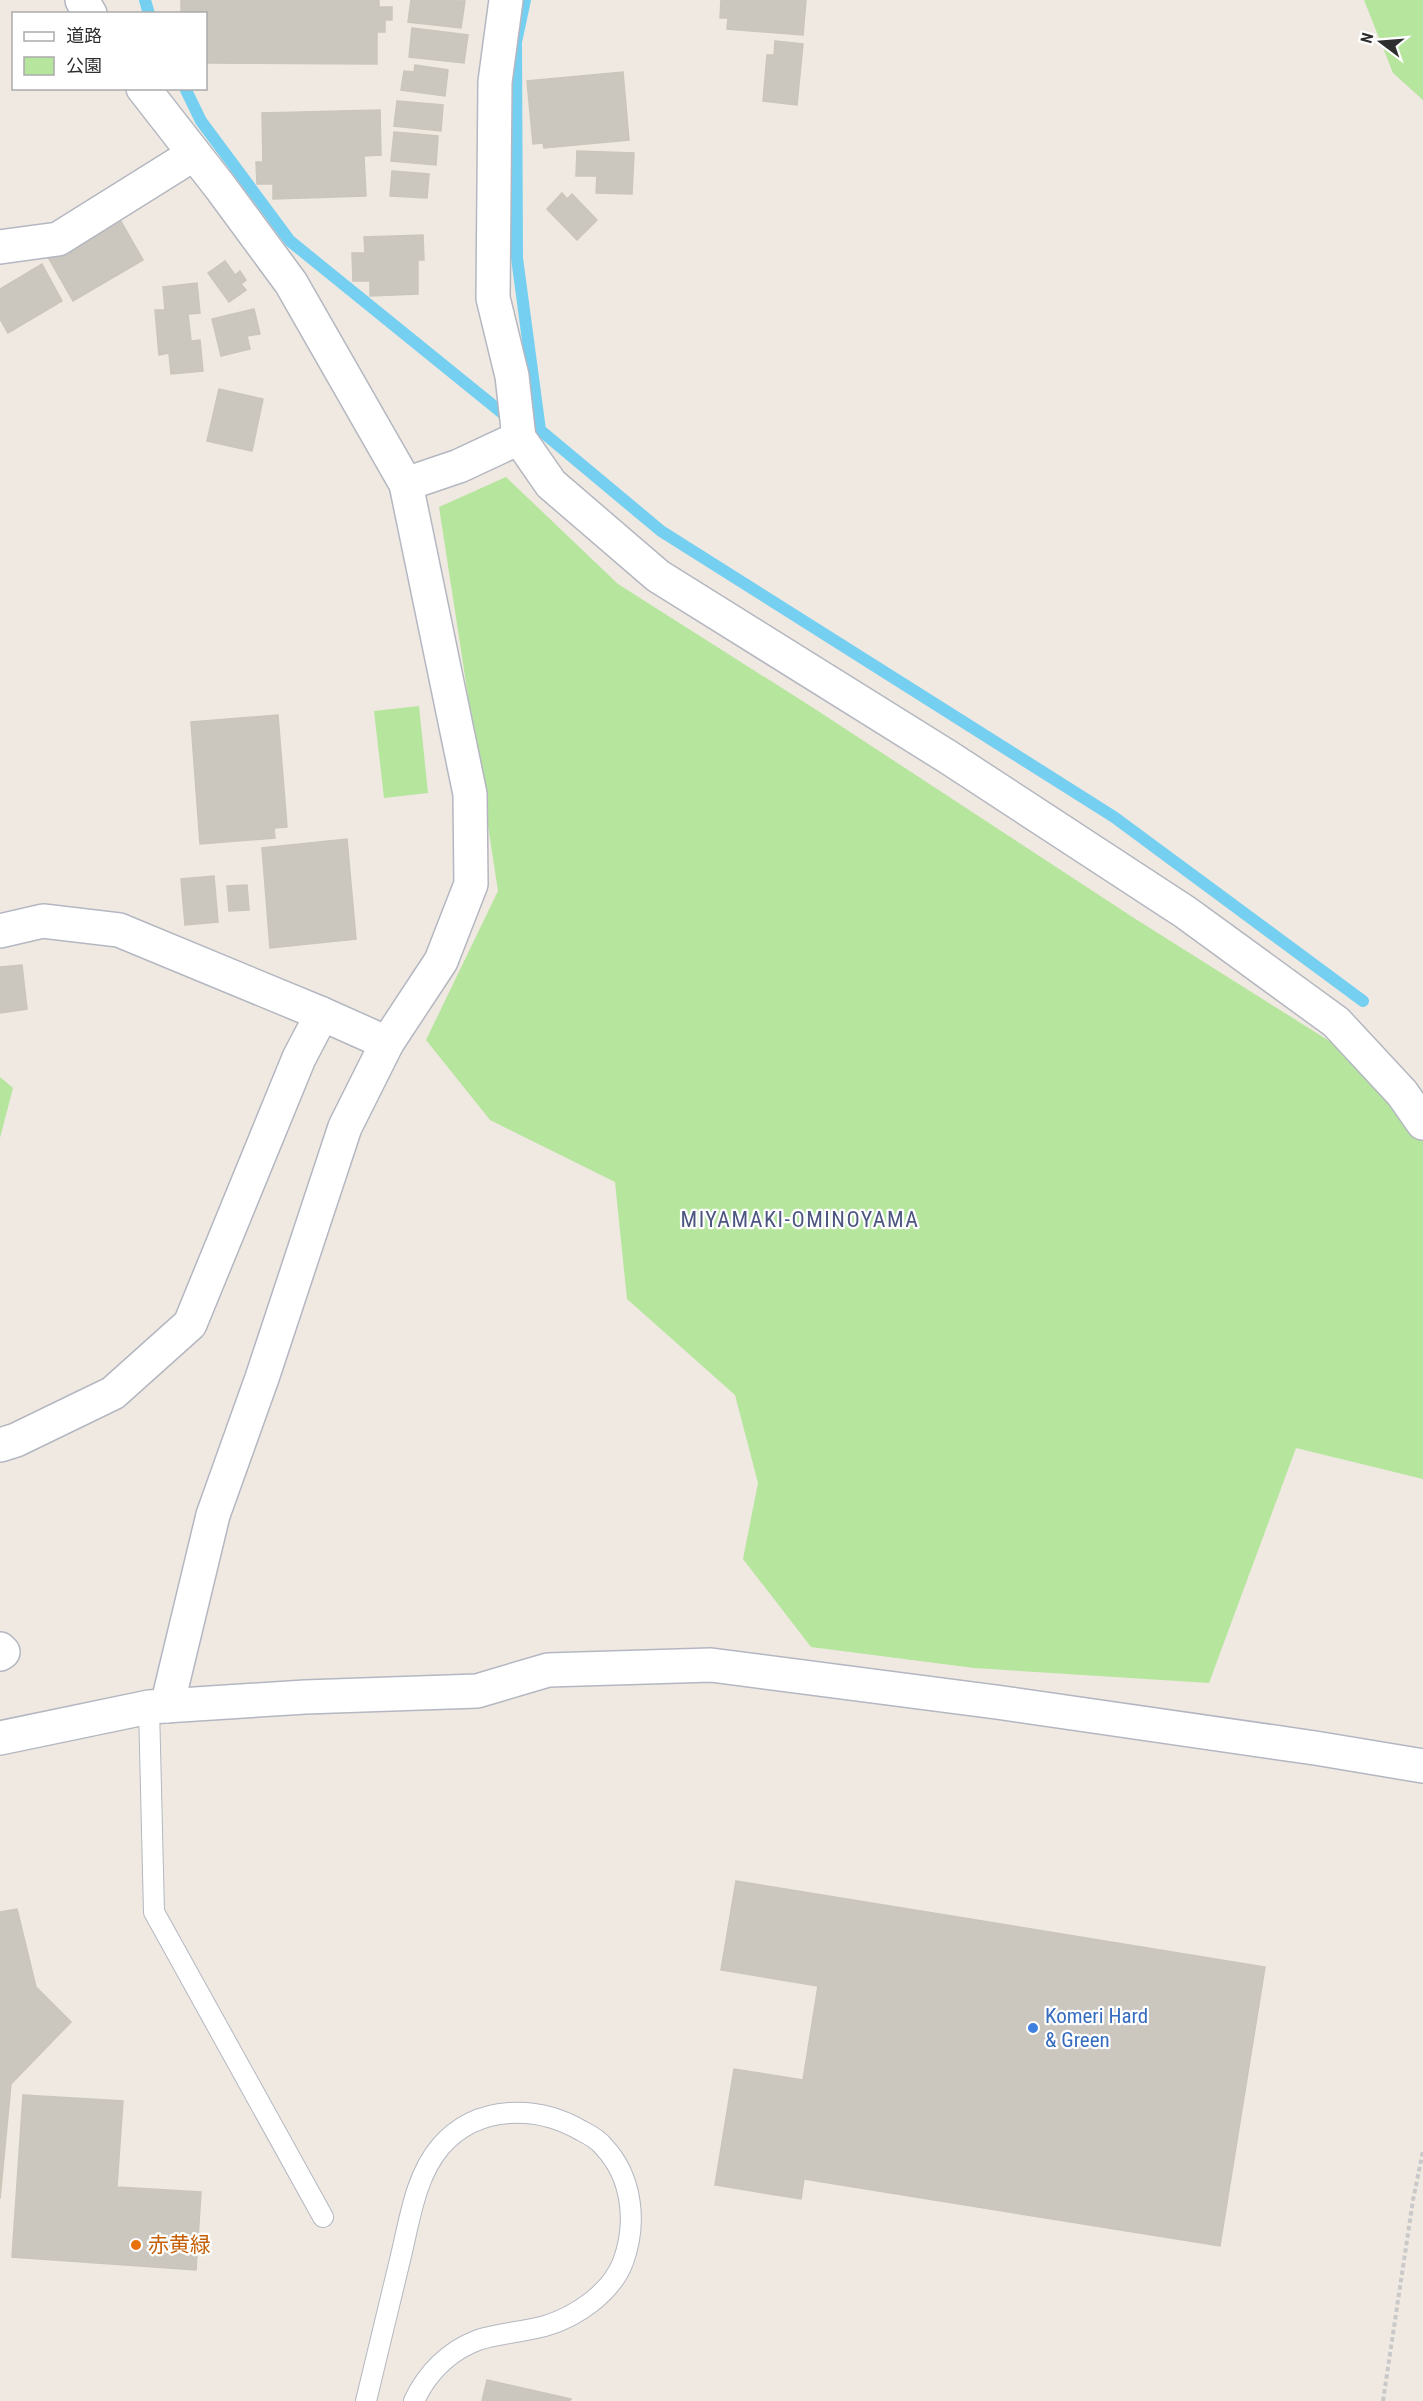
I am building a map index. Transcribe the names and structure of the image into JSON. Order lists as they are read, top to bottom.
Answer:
{
  "districts": ["MIYAMAKI-OMINOYAMA"],
  "places": ["Komeri Hard & Green", "赤黄緑"],
  "legend": ["道路", "公園"],
  "north": "left"
}
